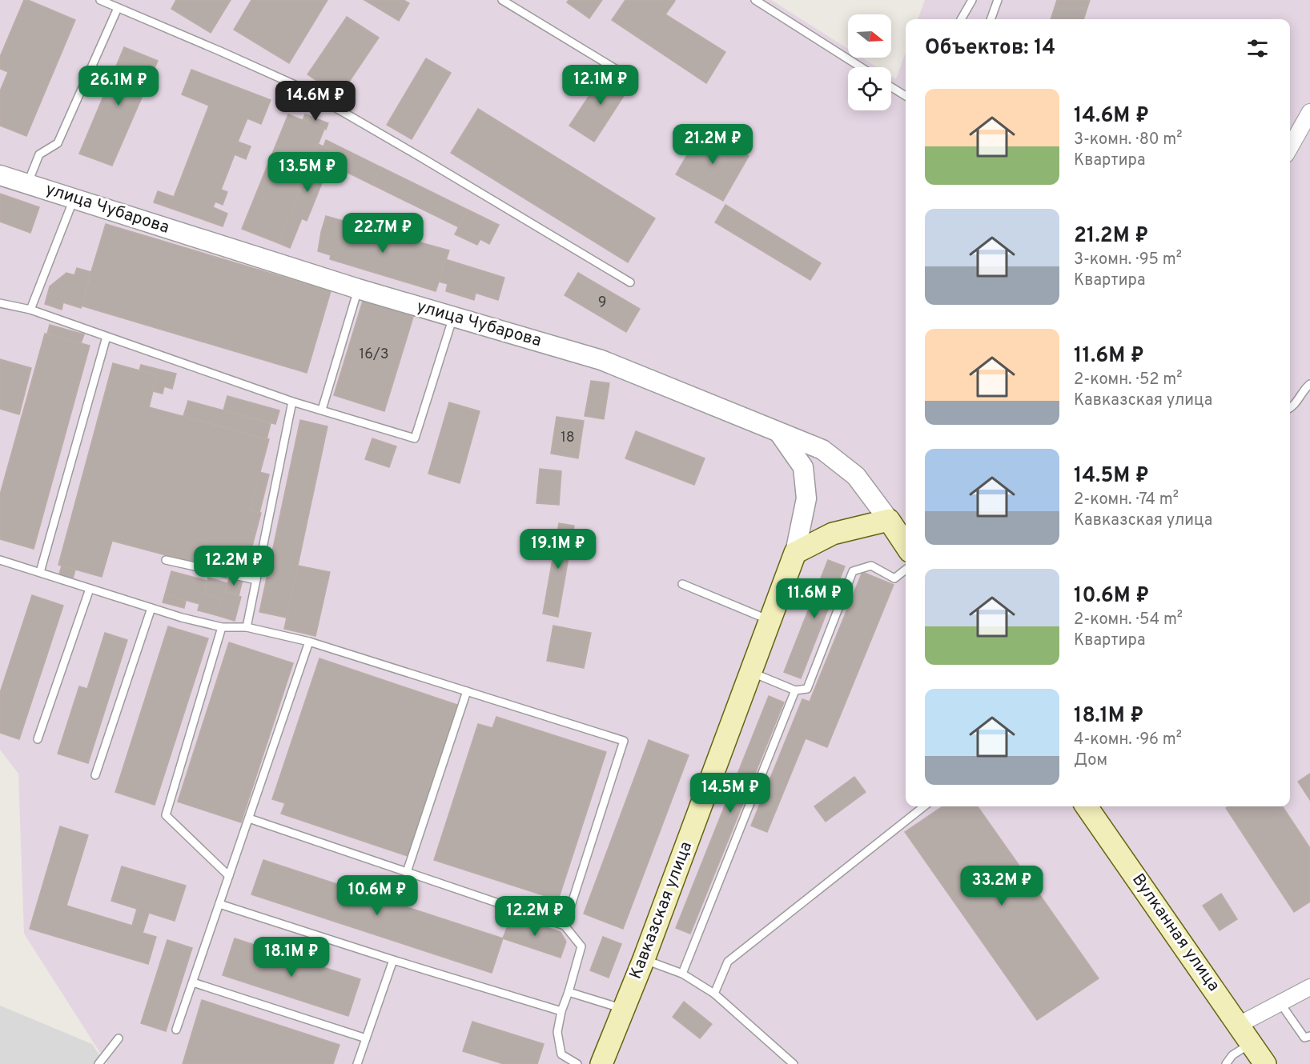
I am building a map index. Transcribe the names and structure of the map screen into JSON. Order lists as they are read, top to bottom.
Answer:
{
  "streets": {
    "main road": ["улица Чубарова", "Кавказская улица", "Вулканная улица"]
  },
  "house_numbers": ["9", "16/3", "18"],
  "north": "right",
  "page": {
    "heading": "Объектов: 14",
    "price": [
      "12.1M ₽",
      "26.1M ₽",
      "14.6M ₽",
      "21.2M ₽",
      "13.5M ₽",
      "22.7M ₽",
      "19.1M ₽",
      "12.2M ₽",
      "11.6M ₽",
      "14.5M ₽",
      "33.2M ₽",
      "10.6M ₽",
      "12.2M ₽",
      "18.1M ₽"
    ],
    "list": [
      {
        "name": "14.6M ₽",
        "note": "3-комн. · 80 m² · Квартира"
      },
      {
        "name": "21.2M ₽",
        "note": "3-комн. · 95 m² · Квартира"
      },
      {
        "name": "11.6M ₽",
        "note": "2-комн. · 52 m² · Кавказская улица"
      },
      {
        "name": "14.5M ₽",
        "note": "2-комн. · 74 m² · Кавказская улица"
      },
      {
        "name": "10.6M ₽",
        "note": "2-комн. · 54 m² · Квартира"
      },
      {
        "name": "18.1M ₽",
        "note": "4-комн. · 96 m² · Дом"
      }
    ]
  }
}
